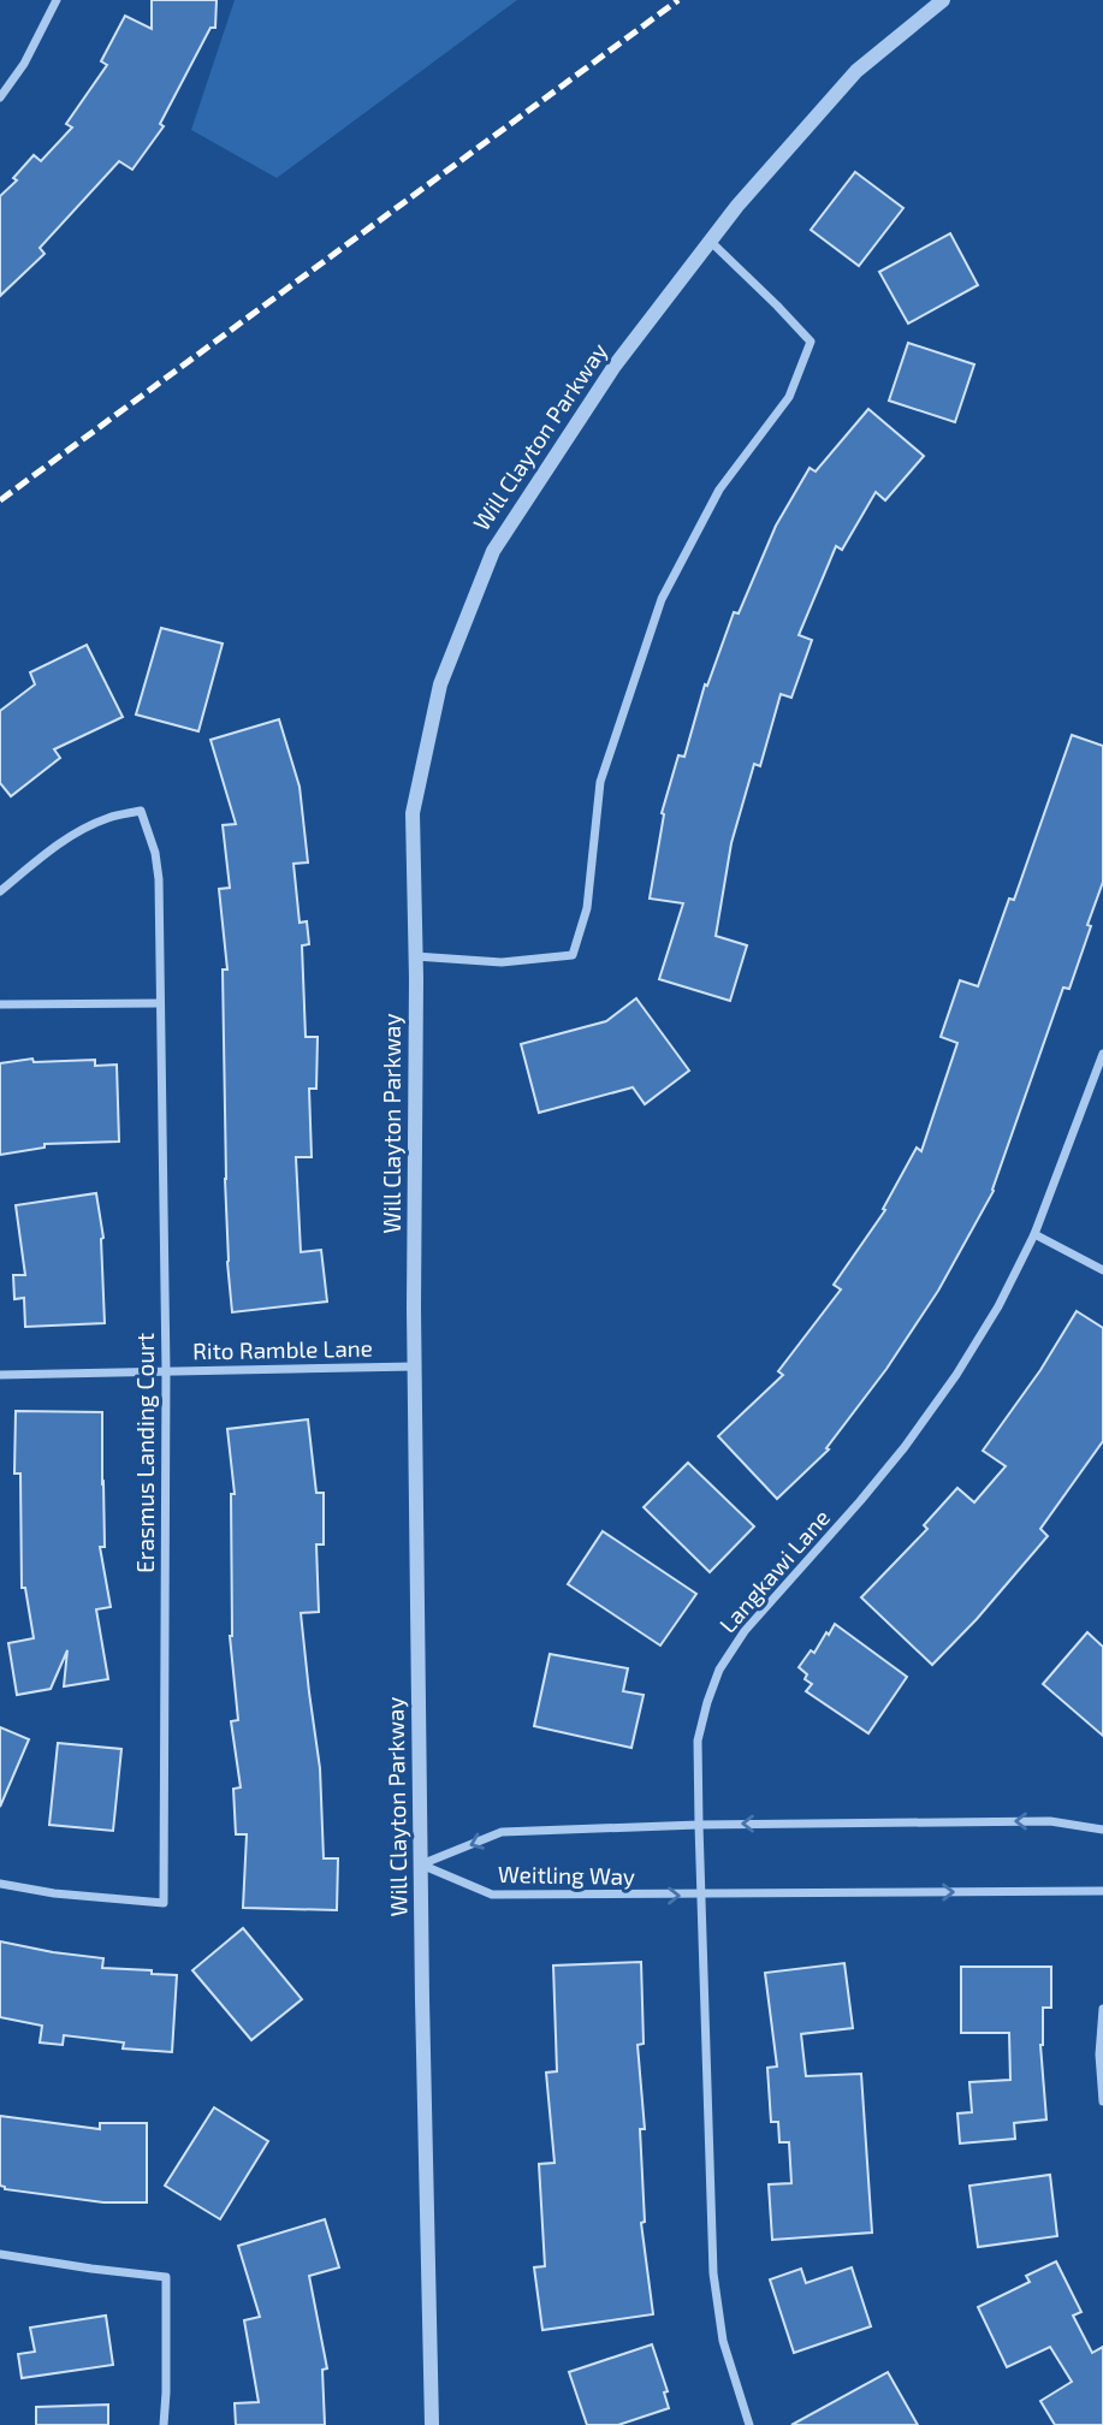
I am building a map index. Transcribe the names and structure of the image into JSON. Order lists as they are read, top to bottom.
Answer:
{
  "streets": {
    "street": [
      "Will Clayton Parkway",
      "Rito Ramble Lane",
      "Erasmus Landing Court",
      "Langkawi Lane",
      "Weitling Way"
    ]
  },
  "crossings": [
    ["Will Clayton Parkway", "Rito Ramble Lane"],
    ["Will Clayton Parkway", "Weitling Way"],
    ["Rito Ramble Lane", "Erasmus Landing Court"],
    ["Langkawi Lane", "Weitling Way"]
  ]
}
